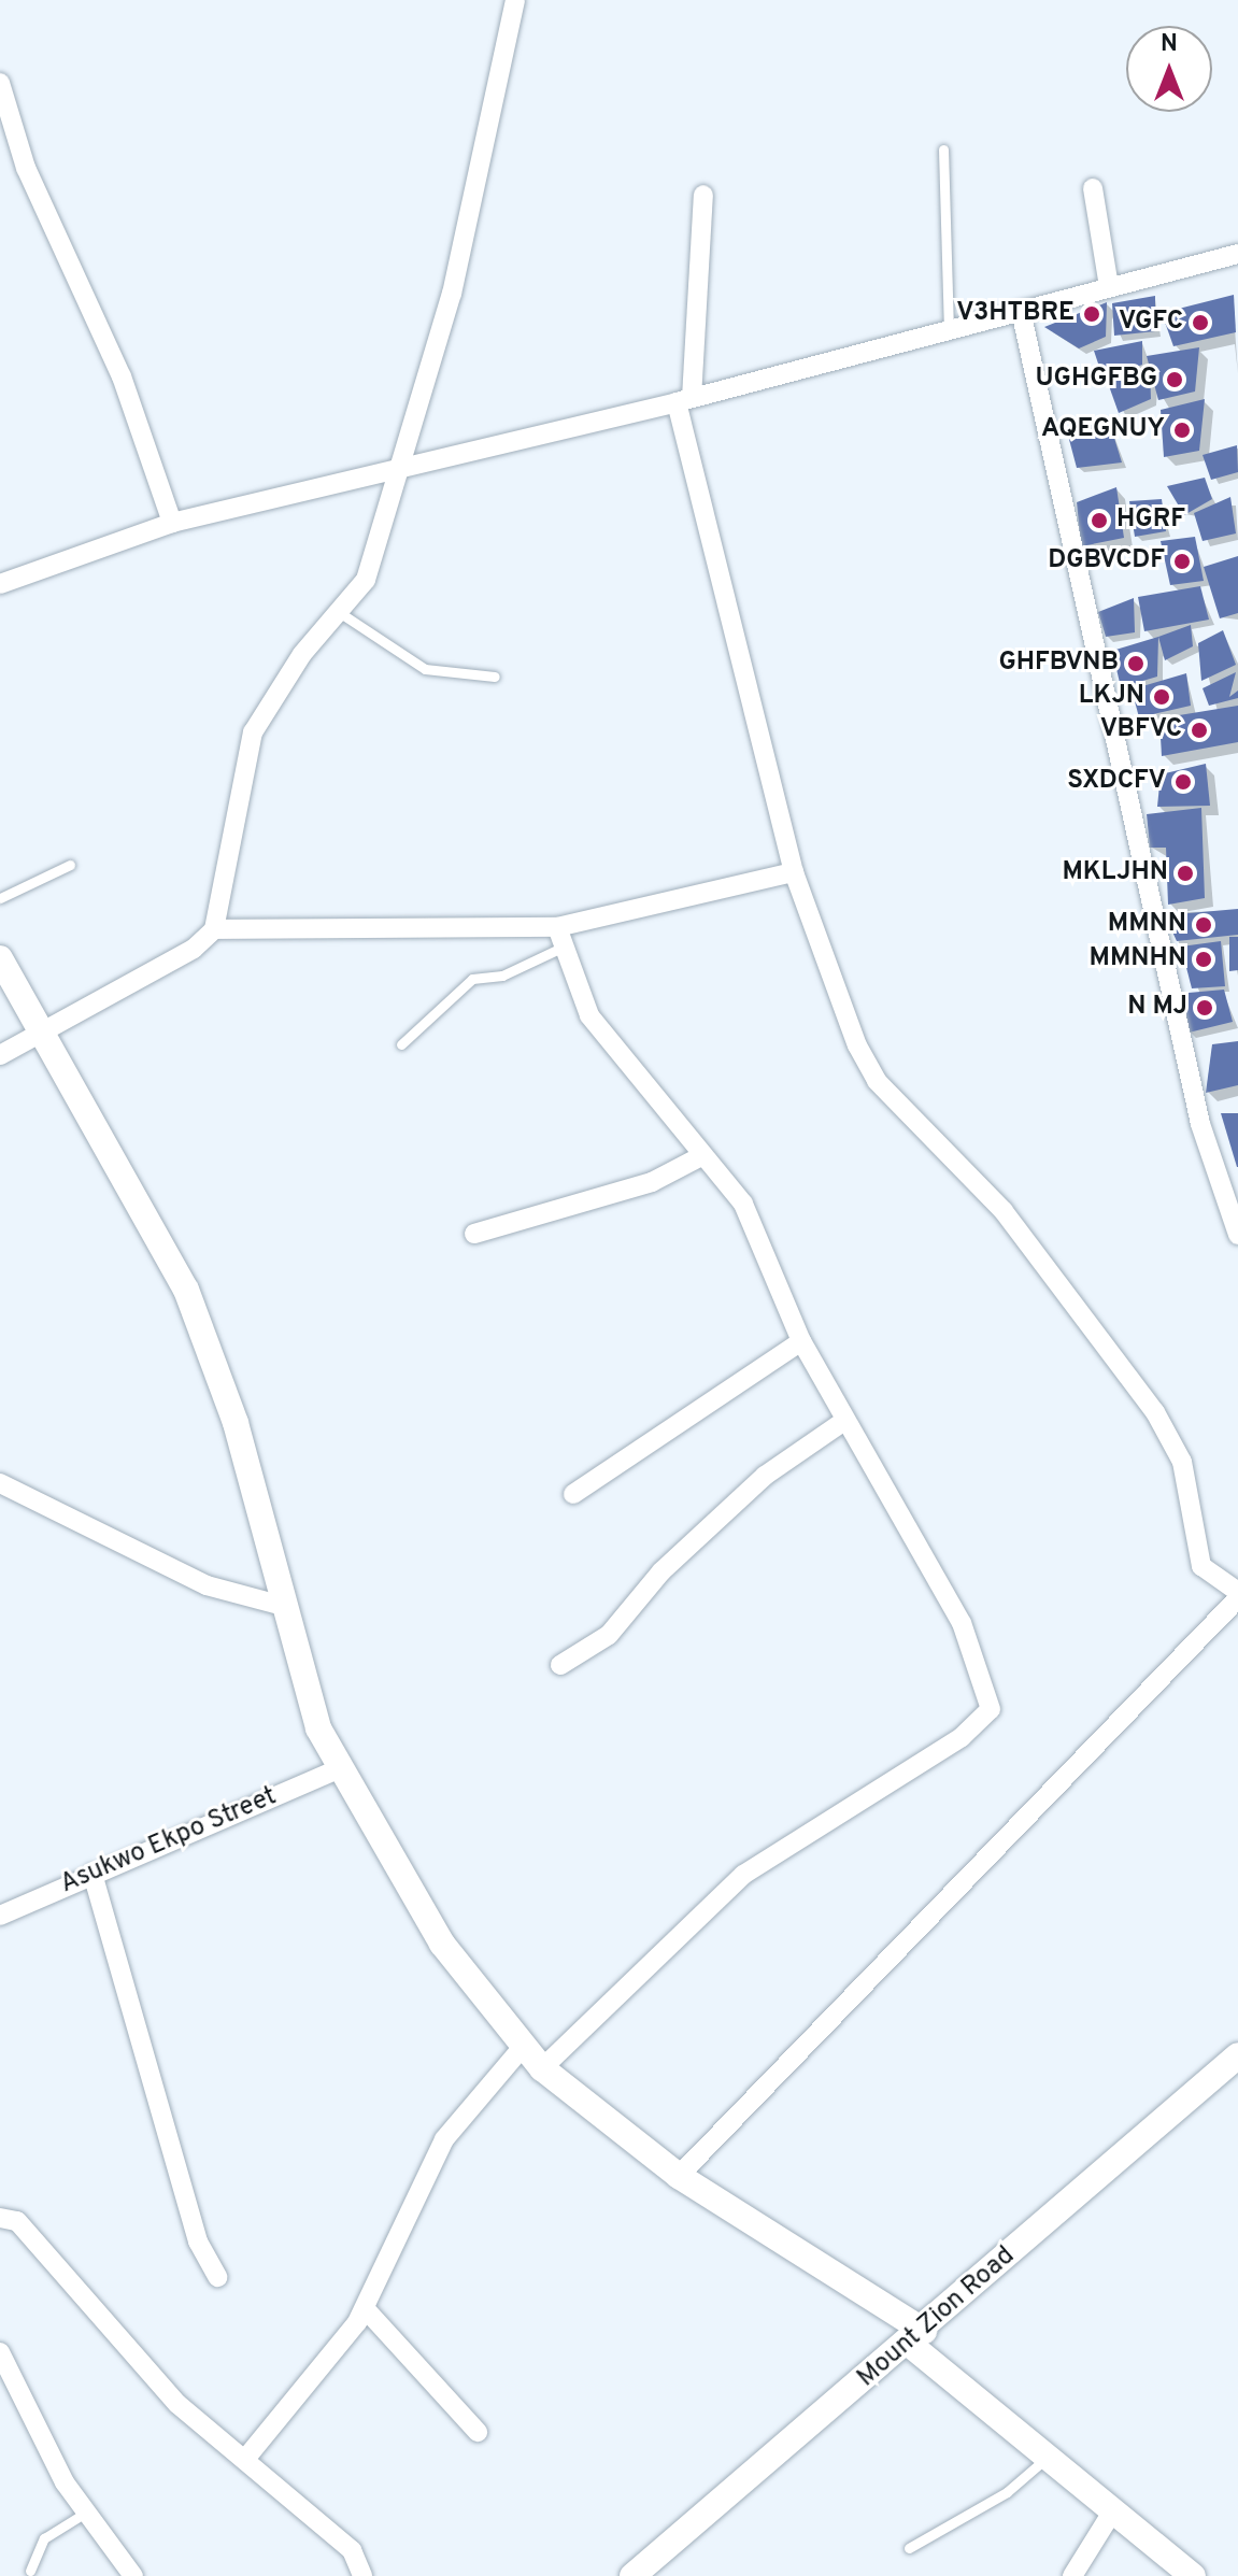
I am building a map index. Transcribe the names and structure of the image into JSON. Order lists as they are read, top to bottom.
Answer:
{
  "streets": {
    "street": ["Asukwo Ekpo Street", "Mount Zion Road"]
  },
  "places": [
    "V3HTBRE",
    "VGFC",
    "UGHGFBG",
    "AQEGNUY",
    "HGRF",
    "DGBVCDF",
    "GHFBVNB",
    "LKJN",
    "VBFVC",
    "SXDCFV",
    "MKLJHN",
    "MMNN",
    "MMNHN",
    "N MJ"
  ],
  "north": "top"
}
